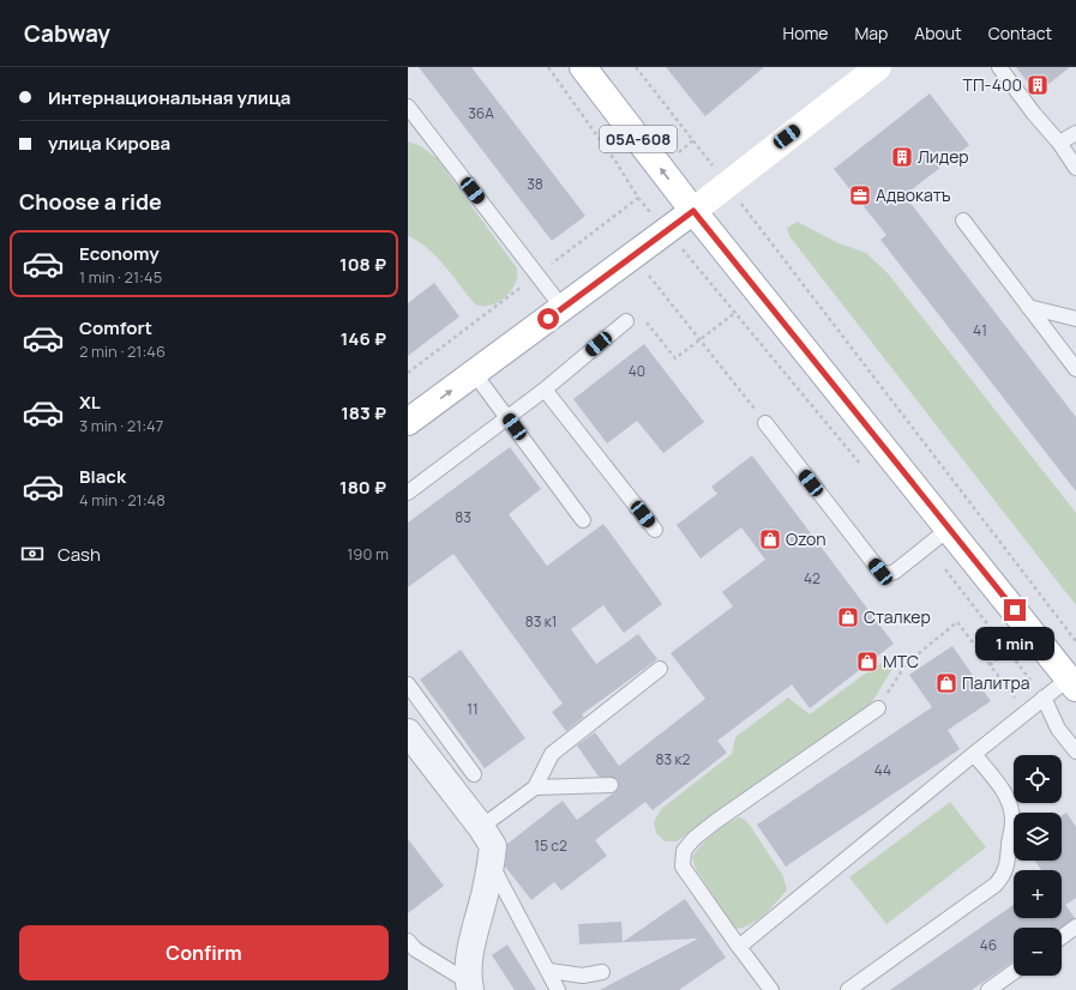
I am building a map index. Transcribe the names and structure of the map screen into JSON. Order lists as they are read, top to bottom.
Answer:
{
  "streets": {
    "main road": ["05А-608"]
  },
  "places": {
    "building": ["ТП-400", "Лидер"],
    "office": ["Адвокатъ"],
    "shop": [
      "Ozon",
      "Сталкер",
      "МТС",
      "Палитра"
    ]
  },
  "house_numbers": [
    "36А",
    "38",
    "41",
    "40",
    "83",
    "42",
    "83 к1",
    "11",
    "83 к2",
    "44",
    "15 с2",
    "46"
  ],
  "page": {
    "header": "Cabway",
    "nav": [
      "Home",
      "Map",
      "About",
      "Contact"
    ],
    "banner": ["Интернациональная улица", "улица Кирова"],
    "heading": "Choose a ride",
    "list": [
      {
        "name": "Economy",
        "note": "1 min · 21:45",
        "value": "108 ₽"
      },
      {
        "name": "Comfort",
        "note": "2 min · 21:46",
        "value": "146 ₽"
      },
      {
        "name": "XL",
        "note": "3 min · 21:47",
        "value": "183 ₽"
      },
      {
        "name": "Black",
        "note": "4 min · 21:48",
        "value": "180 ₽"
      }
    ],
    "pay": ["Cash", "190 m"],
    "bubble": "1 min",
    "map_buttons": ["+", "−"],
    "buttons": "Confirm"
  }
}
